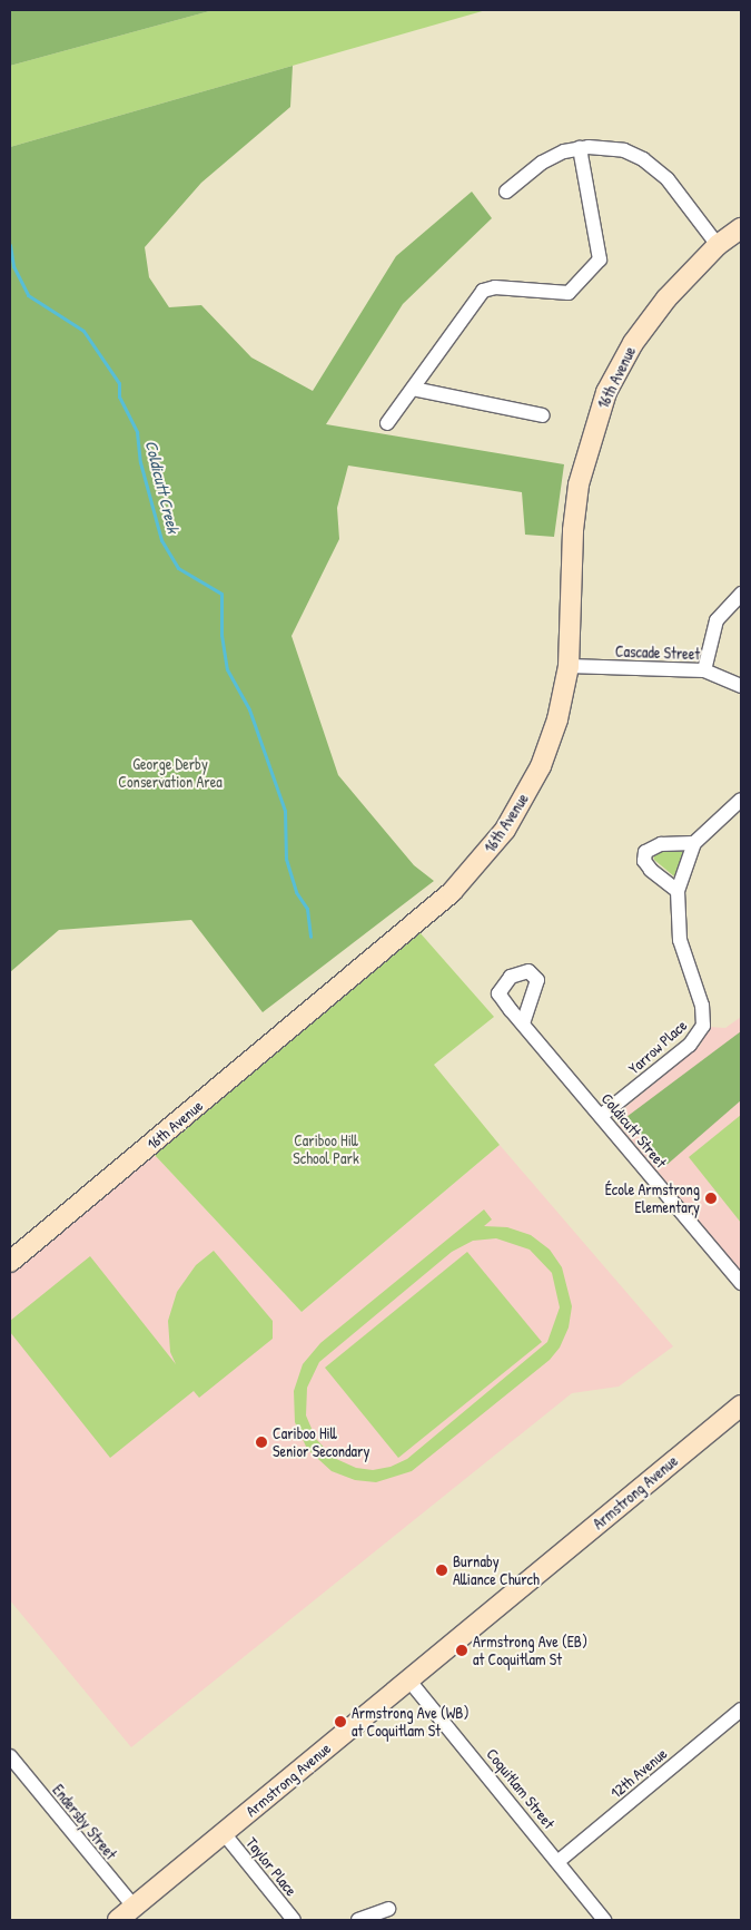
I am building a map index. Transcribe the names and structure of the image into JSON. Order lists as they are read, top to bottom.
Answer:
{
  "streets": {
    "street": [
      "16th Avenue",
      "Cascade Street",
      "Yarrow Place",
      "Coldicutt Street",
      "Armstrong Avenue",
      "12th Avenue",
      "Coquitlam Street",
      "Endersby Street",
      "Taylor Place"
    ]
  },
  "crossings": [
    ["16th Avenue", "Cascade Street"],
    ["Yarrow Place", "Coldicutt Street"],
    ["Armstrong Avenue", "Coquitlam Street"],
    ["Armstrong Avenue", "Endersby Street"],
    ["Armstrong Avenue", "Taylor Place"],
    ["12th Avenue", "Coquitlam Street"]
  ],
  "water": ["Coldicutt Creek"],
  "parks": ["George Derby Conservation Area", "Cariboo Hill School Park"],
  "places": [
    "École Armstrong Elementary",
    "Cariboo Hill Senior Secondary",
    "Burnaby Alliance Church",
    "Armstrong Ave (EB) at Coquitlam St",
    "Armstrong Ave (WB) at Coquitlam St"
  ]
}
